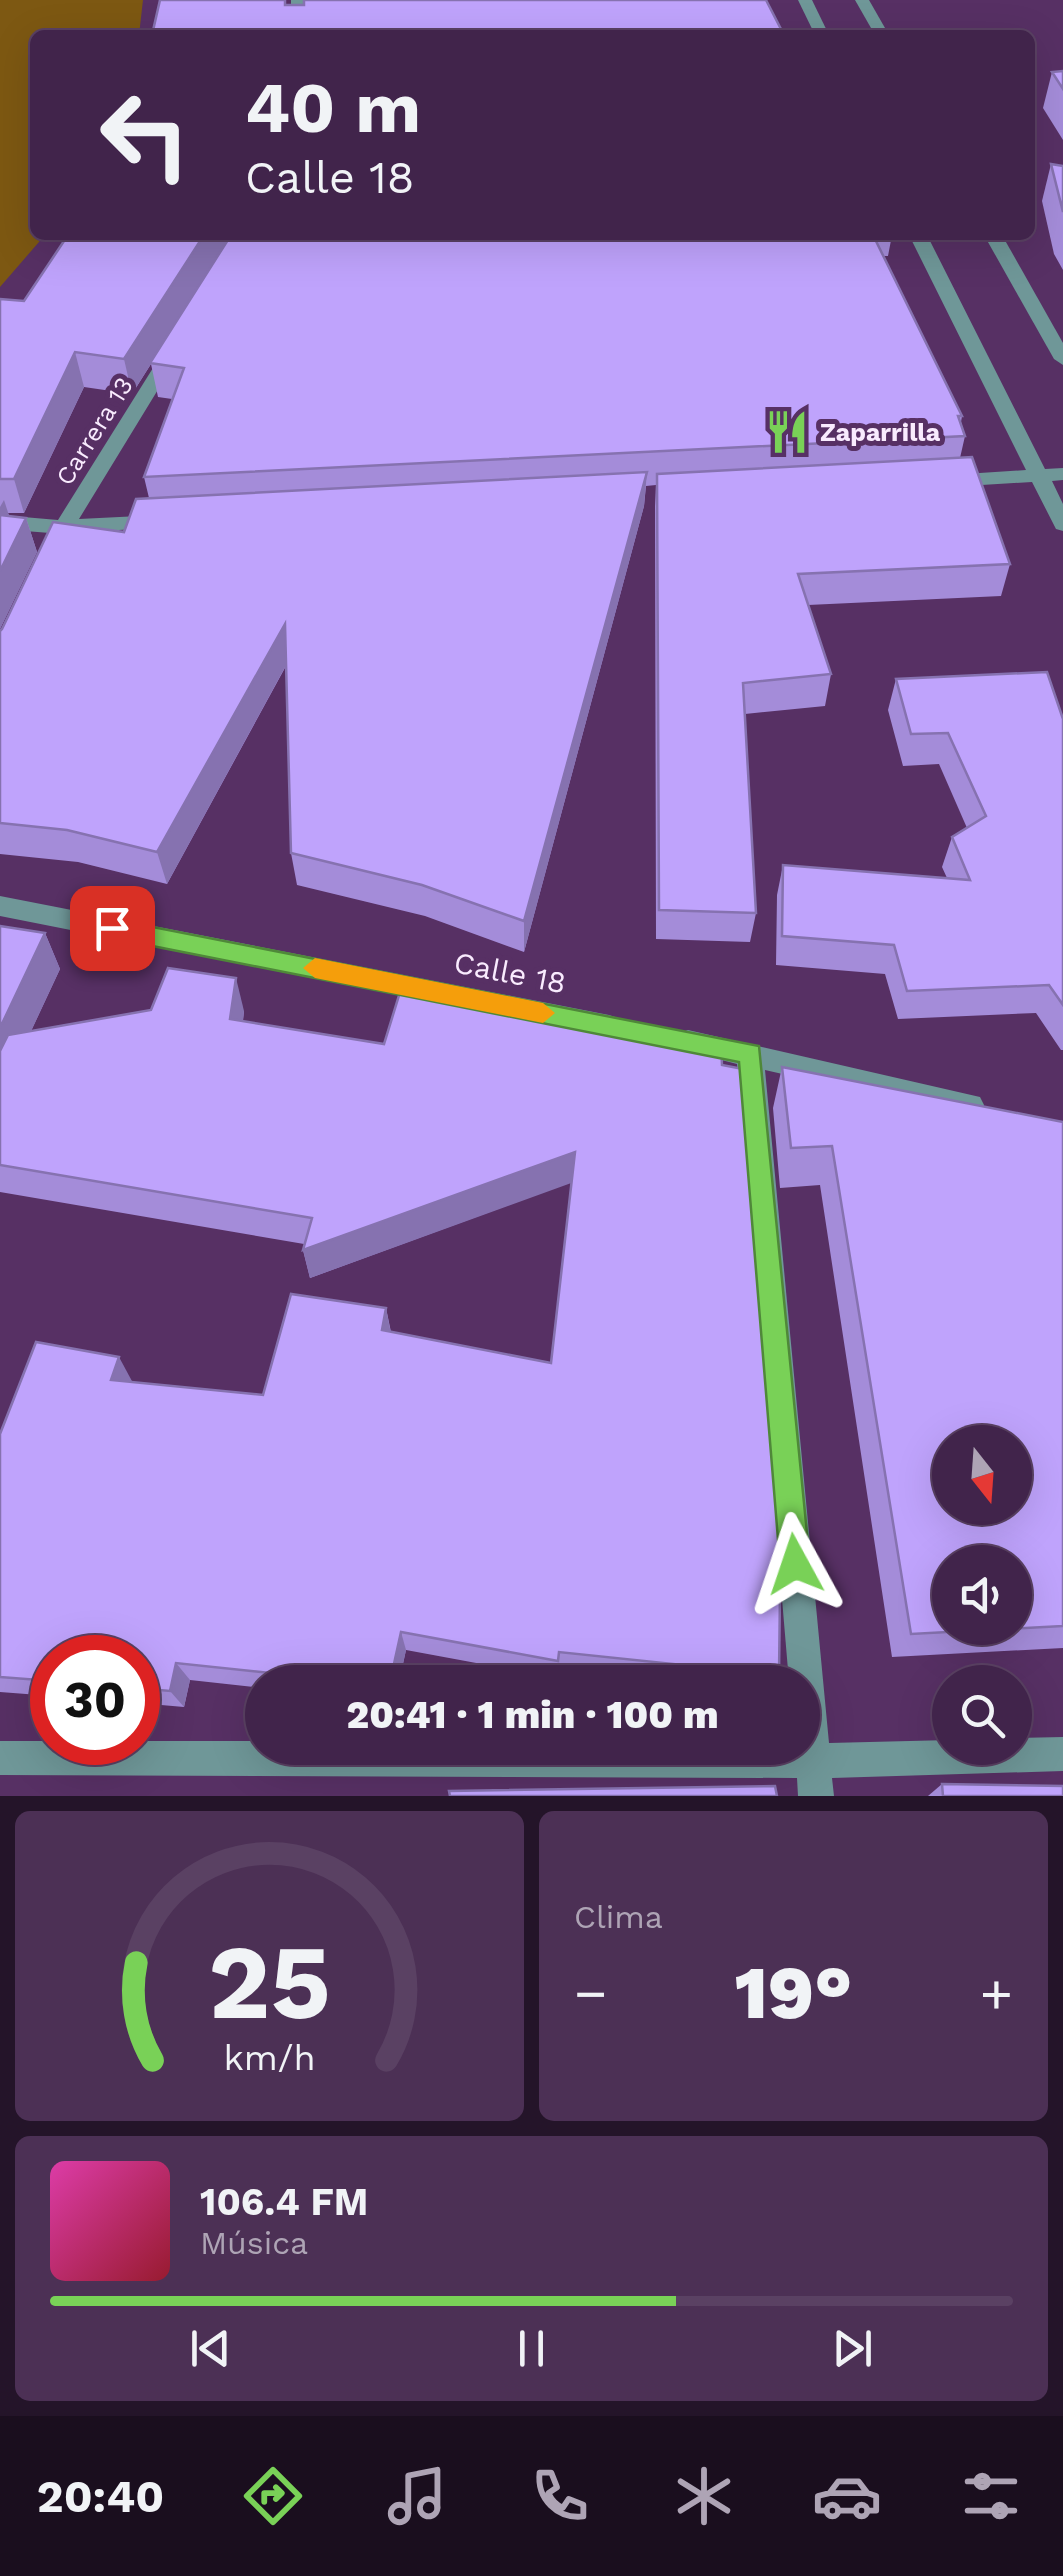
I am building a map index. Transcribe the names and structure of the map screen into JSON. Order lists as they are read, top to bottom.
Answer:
{
  "streets": {
    "street": ["Carrera 13", "Calle 18"]
  },
  "places": {
    "restaurant": ["Zaparrilla"]
  },
  "north": "bottom",
  "page": {
    "turn": ["40 m", "Calle 18"],
    "limit": "30",
    "trip": "20:41 · 1 min · 100 m",
    "tile": "Clima",
    "heat": ["−", "19°", "+"],
    "song": ["106.4 FM", "Música"],
    "tabs": "20:40",
    "gauge": ["25", "km/h"]
  }
}
